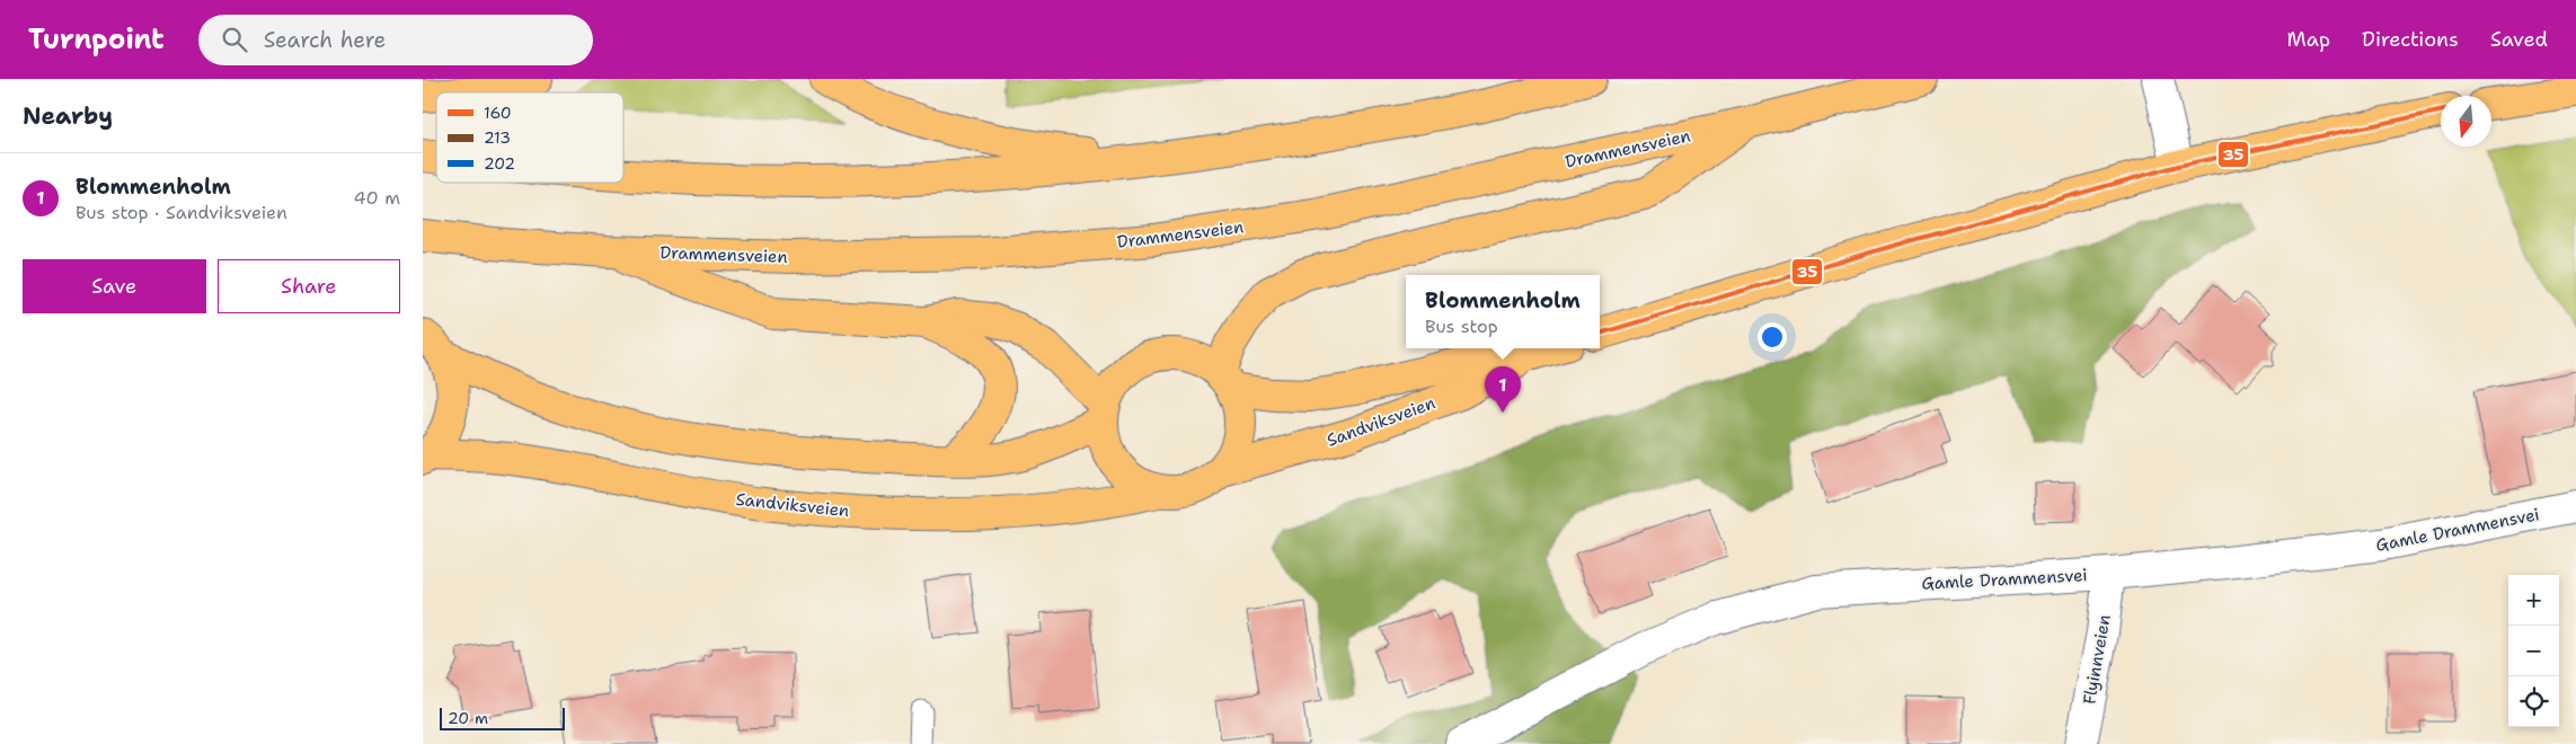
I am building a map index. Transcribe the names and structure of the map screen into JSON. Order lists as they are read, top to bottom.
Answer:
{
  "streets": {
    "main road": ["Drammensveien", "Sandviksveien"],
    "street": ["Gamle Drammensvei", "Flyinnveien"]
  },
  "crossings": [
    ["Gamle Drammensvei", "Flyinnveien"]
  ],
  "lines": ["transit line 35"],
  "legend": ["160", "213", "202"],
  "scale_bar": "20 m",
  "north": "bottom",
  "page": {
    "header": "Turnpoint",
    "search": "Search here",
    "nav": ["Map", "Directions", "Saved"],
    "heading": "Nearby",
    "list": [
      {
        "mark": "1",
        "name": "Blommenholm",
        "note": "Bus stop · Sandviksveien",
        "value": "40 m"
      }
    ],
    "buttons": ["Save", "Share"],
    "popup": ["Blommenholm", "Bus stop"],
    "pins": "1",
    "map_buttons": ["+", "−"],
    "scale": "20 m"
  }
}
